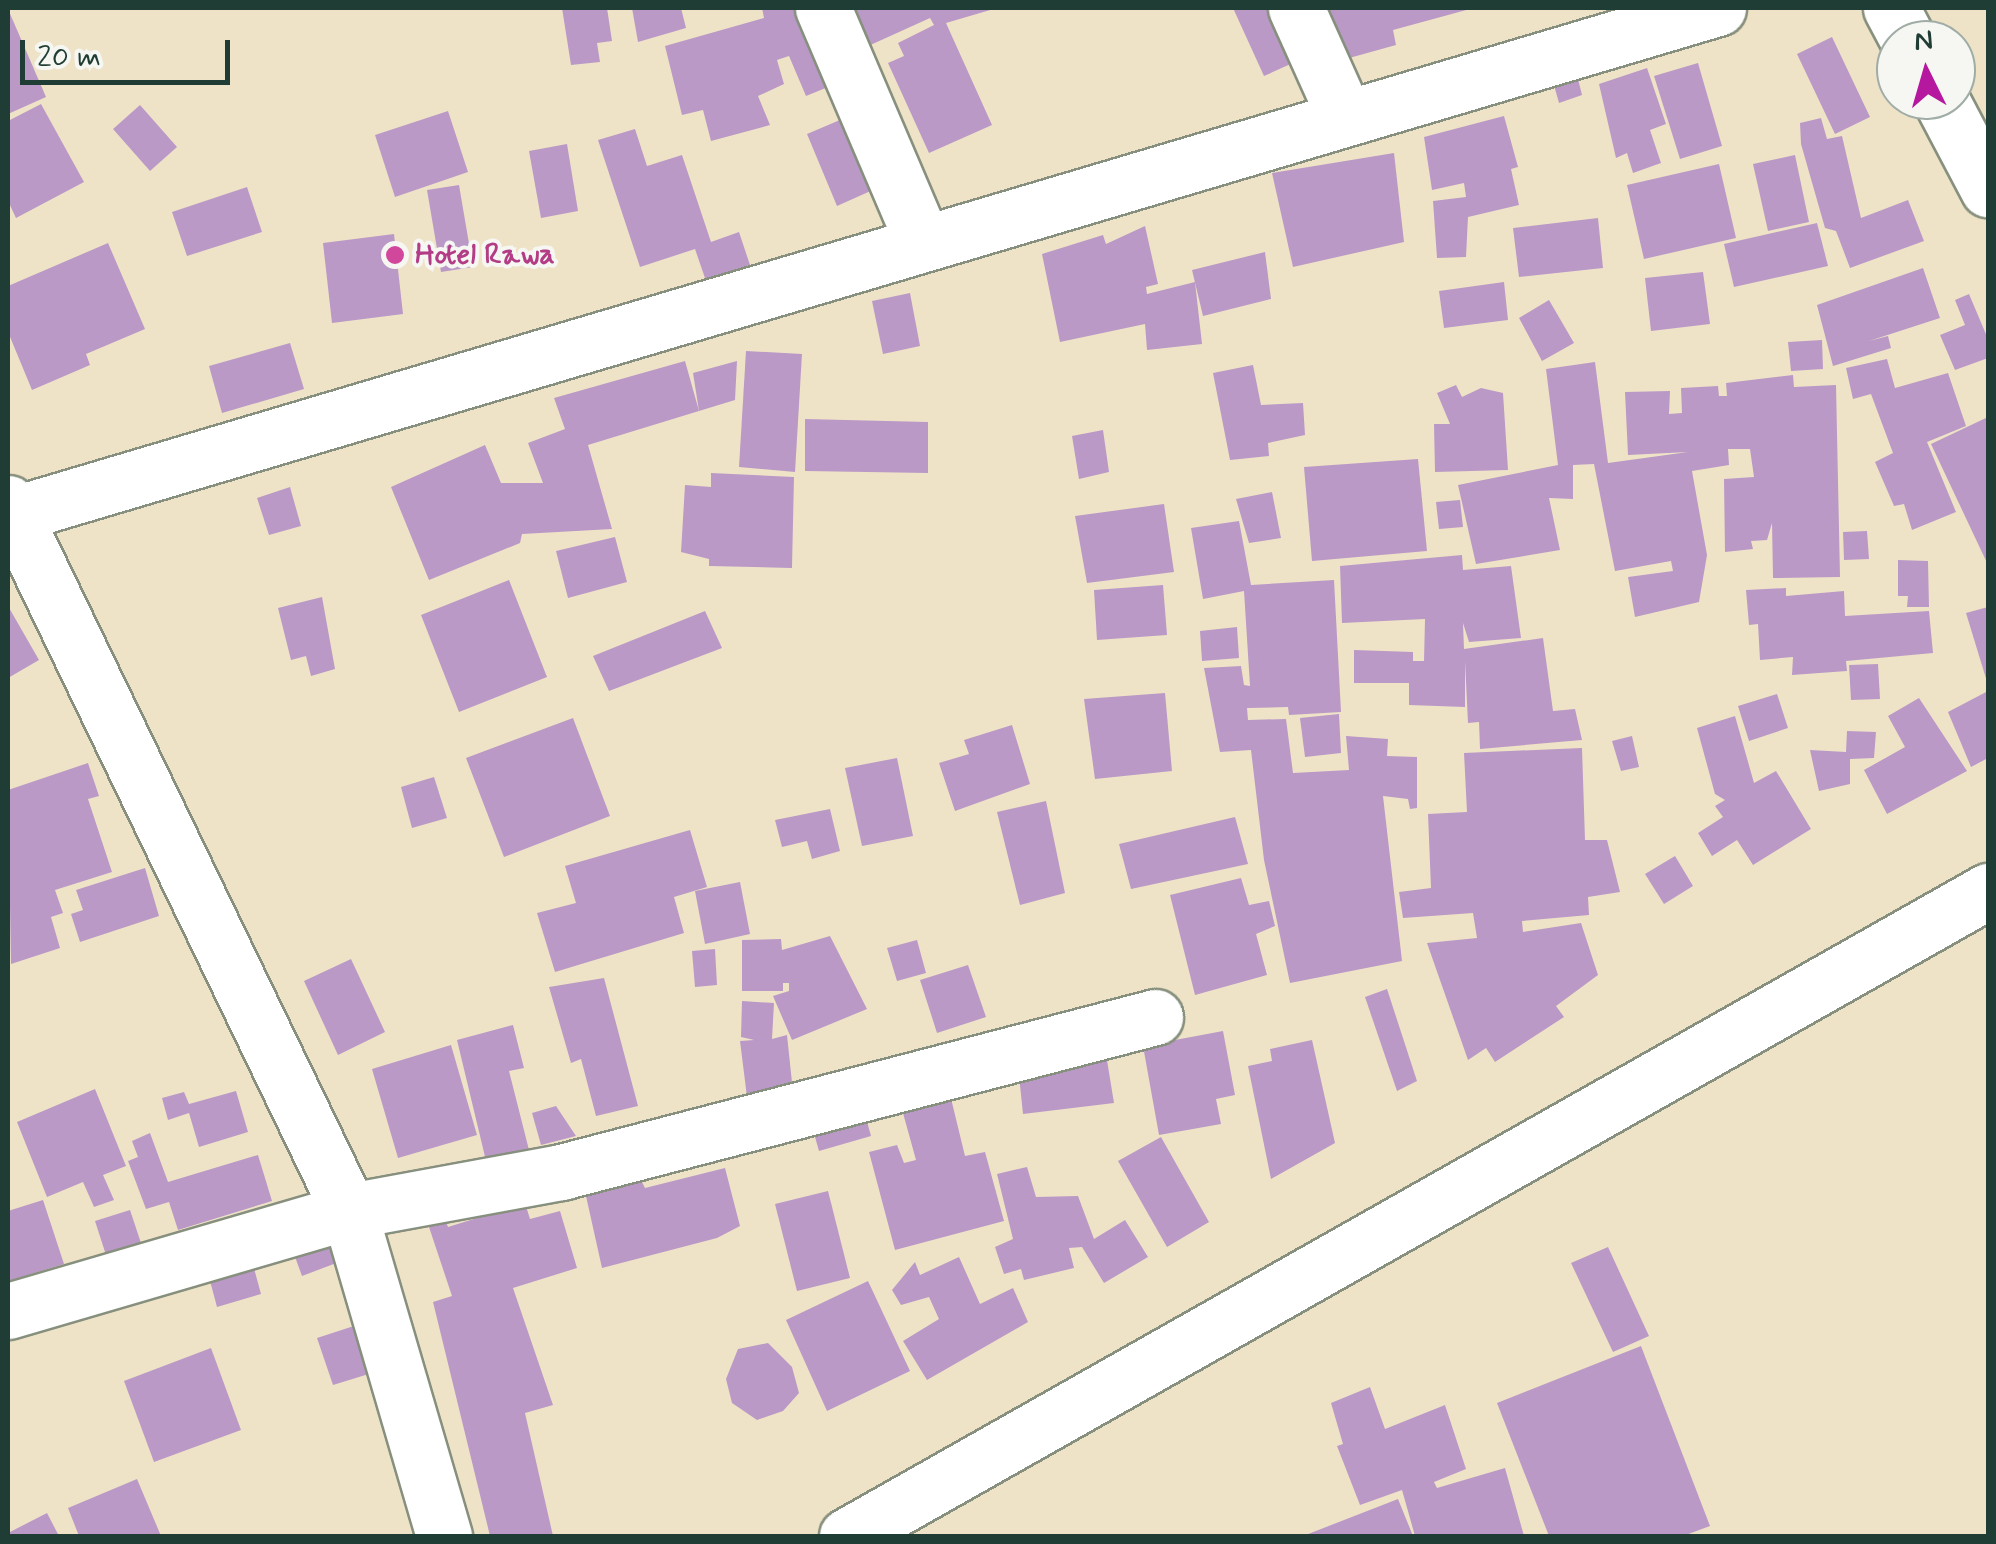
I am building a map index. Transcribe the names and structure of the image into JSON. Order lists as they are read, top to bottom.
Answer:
{
  "places": ["Hotel Rawa"],
  "scale_bar": "20 m",
  "north": "top"
}
